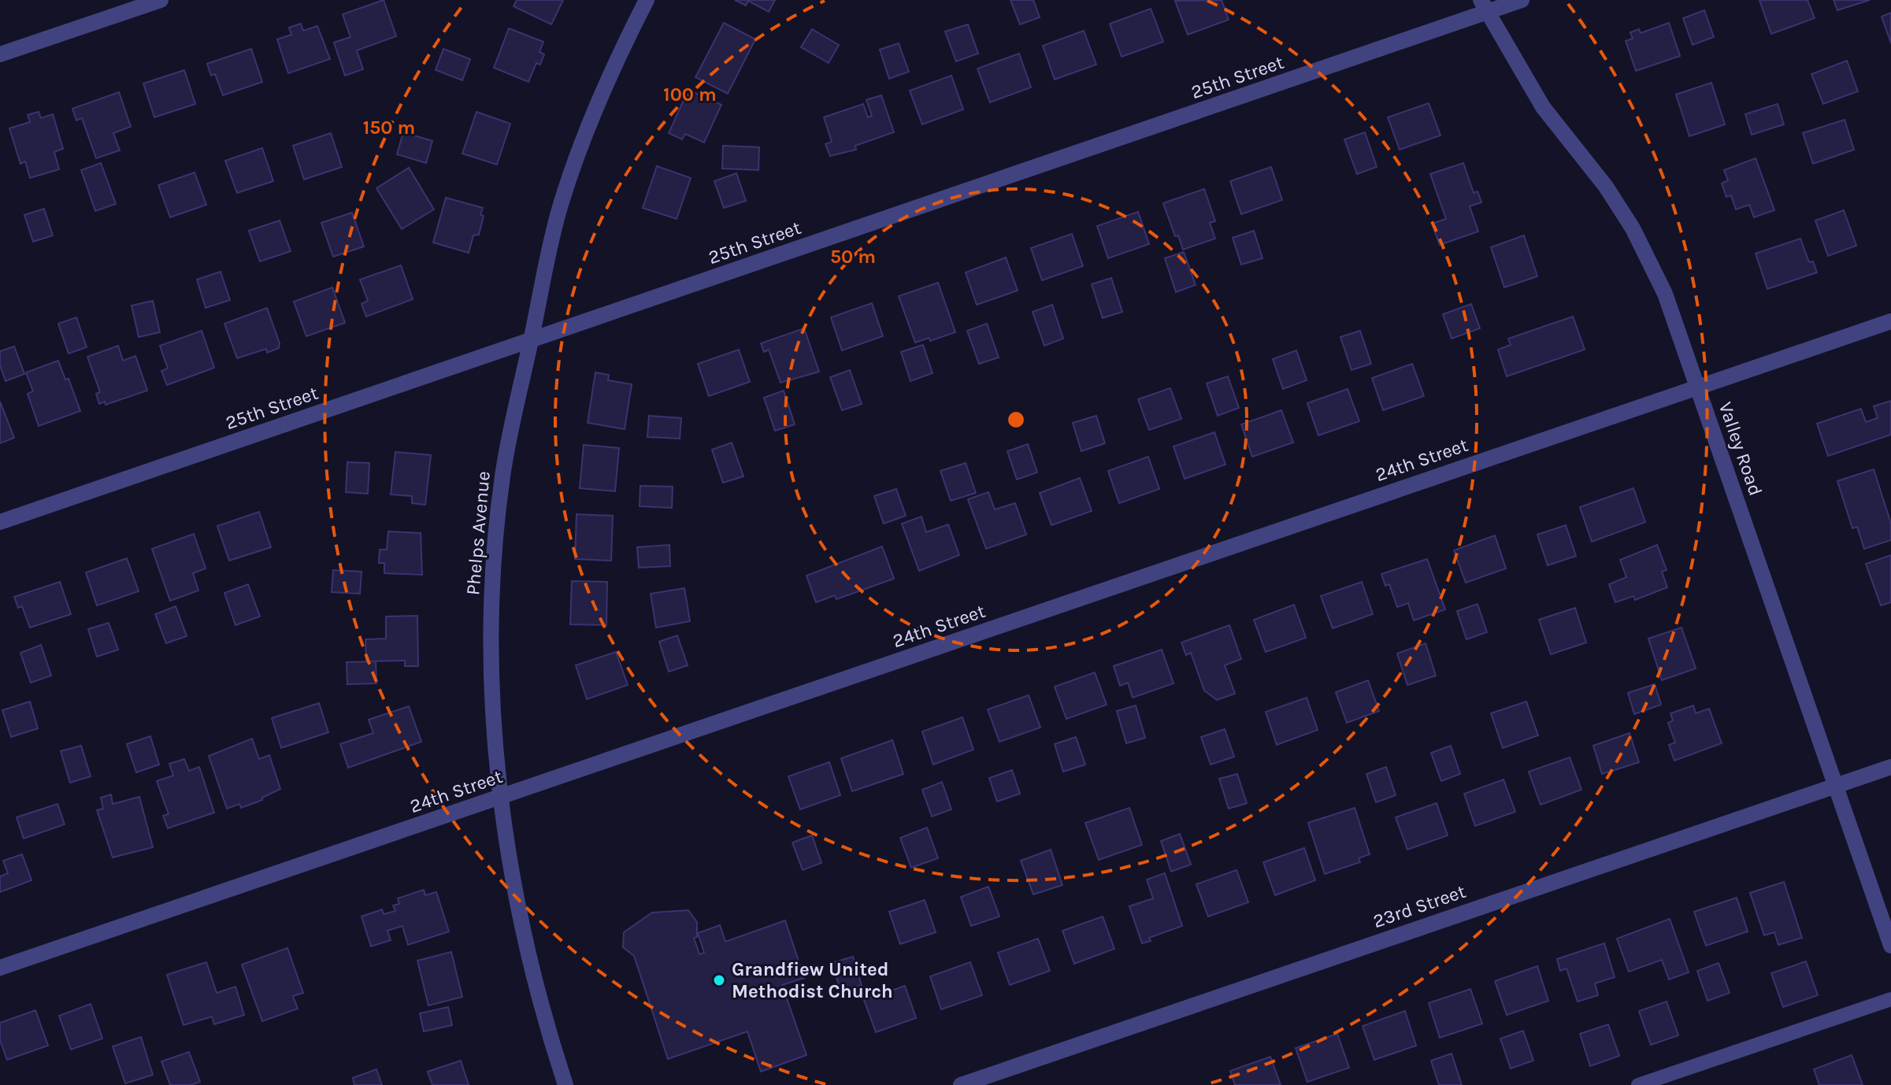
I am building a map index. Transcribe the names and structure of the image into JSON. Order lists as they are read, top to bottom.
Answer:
{
  "streets": {
    "street": [
      "25th Street",
      "Valley Road",
      "24th Street",
      "Phelps Avenue",
      "23rd Street"
    ]
  },
  "crossings": [
    ["25th Street", "Valley Road"],
    ["25th Street", "Phelps Avenue"],
    ["Valley Road", "24th Street"],
    ["Valley Road", "23rd Street"],
    ["24th Street", "Phelps Avenue"]
  ],
  "places": ["Grandfiew United Methodist Church"],
  "rings": ["100 m", "150 m", "50 m"]
}
